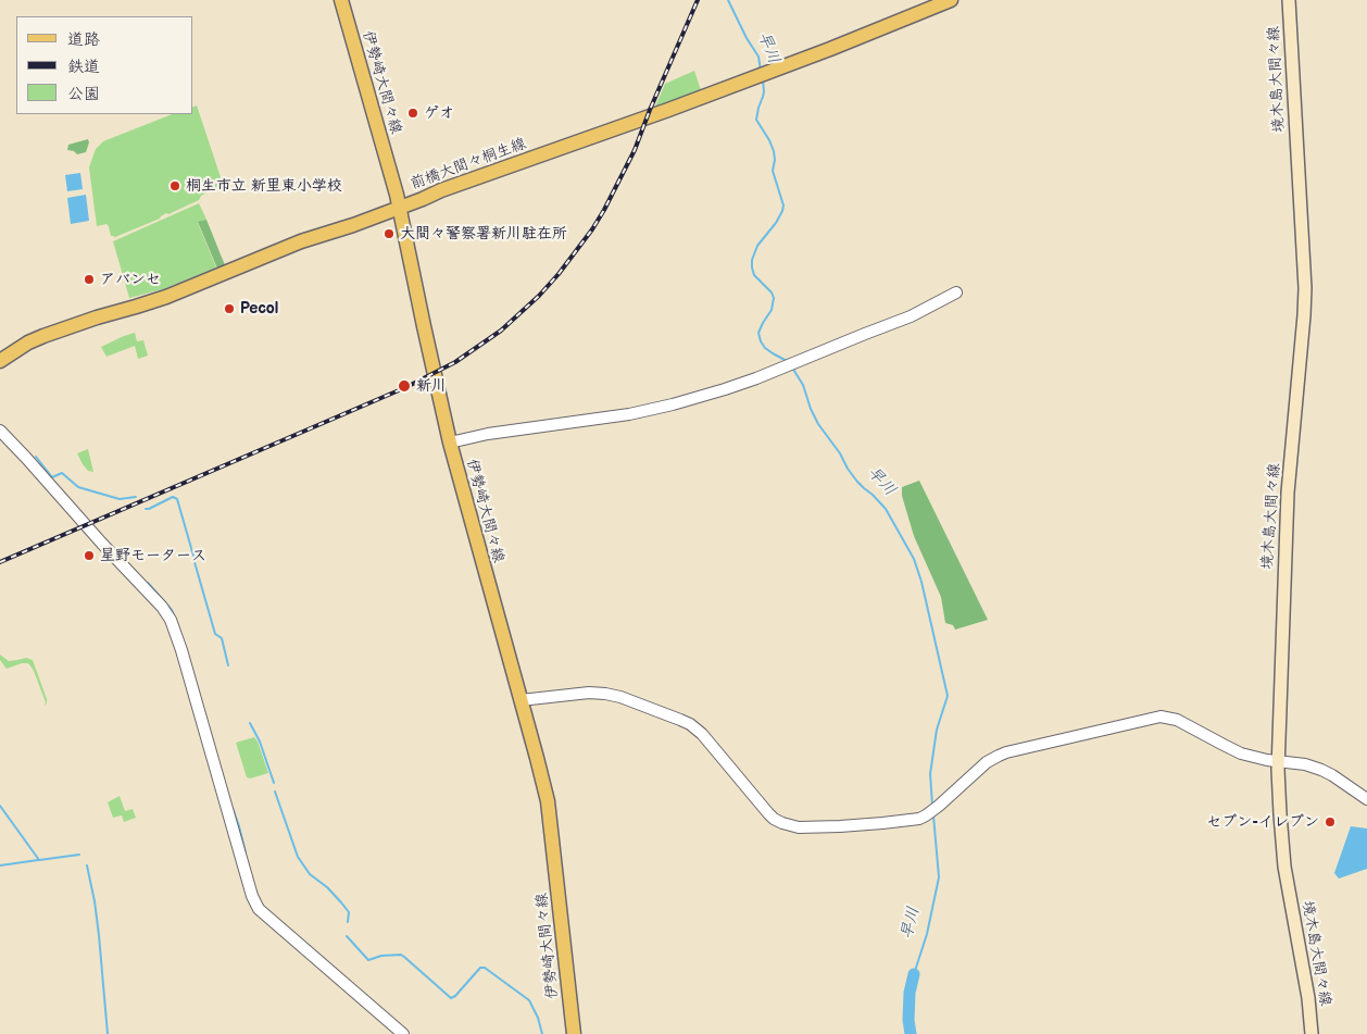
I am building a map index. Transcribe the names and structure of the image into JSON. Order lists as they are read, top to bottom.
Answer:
{
  "streets": {
    "main road": ["境木島大間々線", "伊勢崎大間々線", "前橋大間々桐生線"]
  },
  "crossings": [
    ["伊勢崎大間々線", "前橋大間々桐生線"]
  ],
  "water": ["早川"],
  "places": [
    "ゲオ",
    "桐生市立 新里東小学校",
    "大間々警察署新川駐在所",
    "アバンセ",
    "Pecol",
    "新川",
    "星野モータース",
    "セブン-イレブン"
  ],
  "legend": ["道路", "鉄道", "公園"]
}
